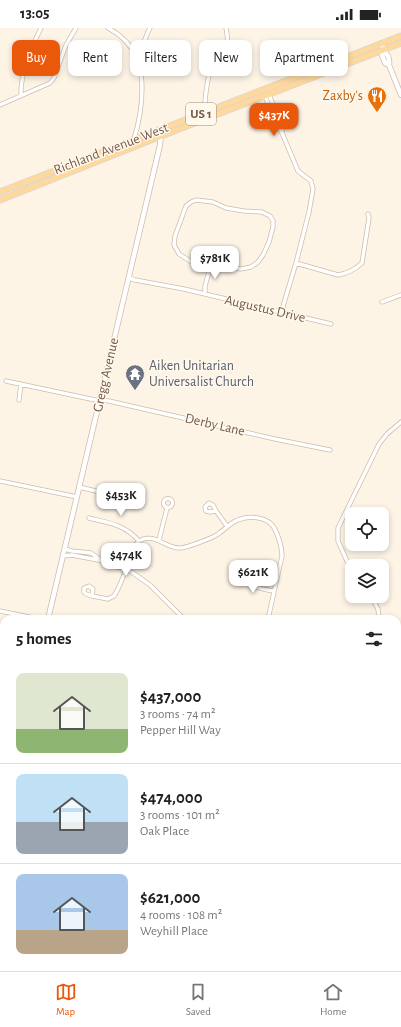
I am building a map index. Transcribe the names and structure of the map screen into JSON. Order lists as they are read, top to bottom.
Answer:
{
  "streets": {
    "main road": ["US 1", "Richland Avenue West"],
    "street": ["Augustus Drive", "Gregg Avenue", "Derby Lane"]
  },
  "crossings": [
    ["Richland Avenue West", "Gregg Avenue"],
    ["Augustus Drive", "Gregg Avenue"],
    ["Gregg Avenue", "Derby Lane"]
  ],
  "places": {
    "restaurant": ["Zaxby's"],
    "temple": ["Aiken Unitarian Universalist Church"]
  },
  "page": {
    "status": "13:05",
    "chip": [
      "Buy",
      "Rent",
      "Filters",
      "New",
      "Apartment"
    ],
    "price": [
      "$437K",
      "$781K",
      "$453K",
      "$474K",
      "$621K"
    ],
    "heading": "5 homes",
    "list": [
      {
        "name": "$437,000",
        "note": "3 rooms · 74 m² · Pepper Hill Way"
      },
      {
        "name": "$474,000",
        "note": "3 rooms · 101 m² · Oak Place"
      },
      {
        "name": "$621,000",
        "note": "4 rooms · 108 m² · Weyhill Place"
      }
    ],
    "tabs": ["Map", "Saved", "Home"]
  }
}
